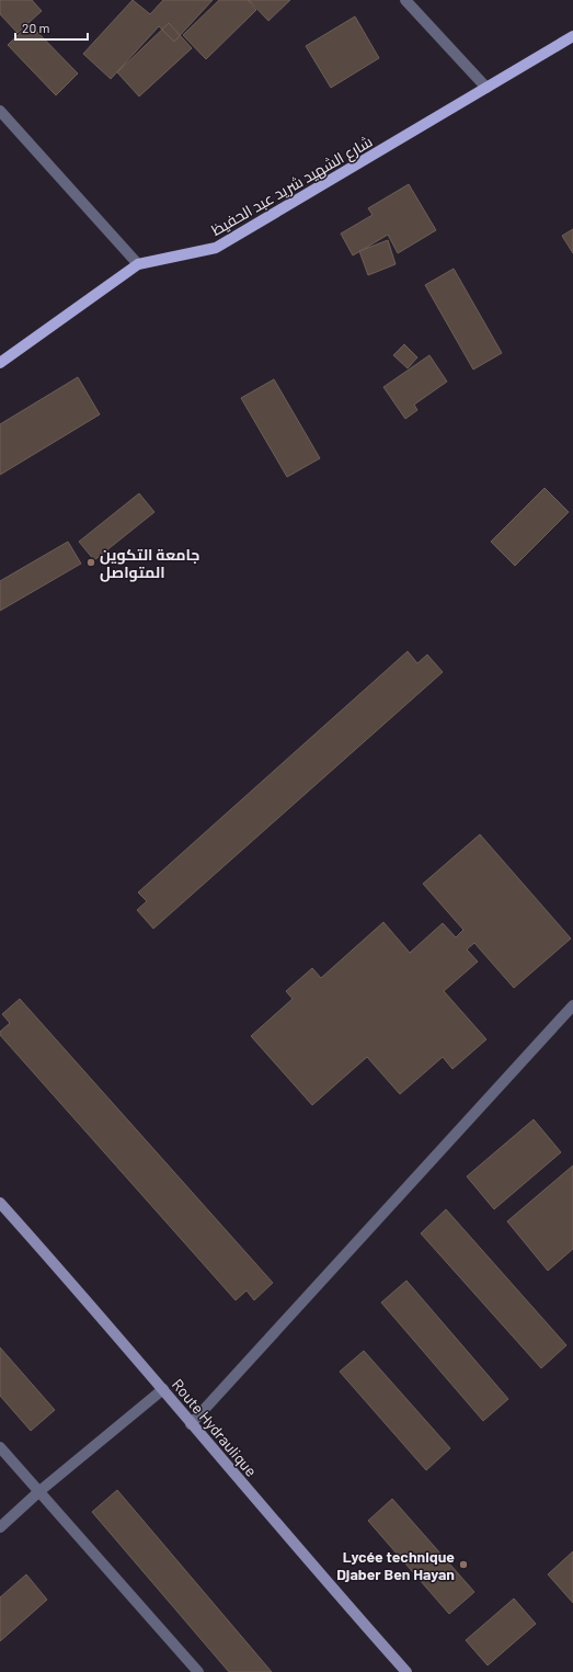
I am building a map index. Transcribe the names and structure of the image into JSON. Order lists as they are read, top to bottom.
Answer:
{
  "streets": {
    "main road": ["شارع الشهيد شريد عبد الحفيظ", "Route Hydraulique"]
  },
  "places": ["جامعة التكوين المتواصل", "Lycée technique Djaber Ben Hayan"],
  "scale_bar": "20 m"
}
